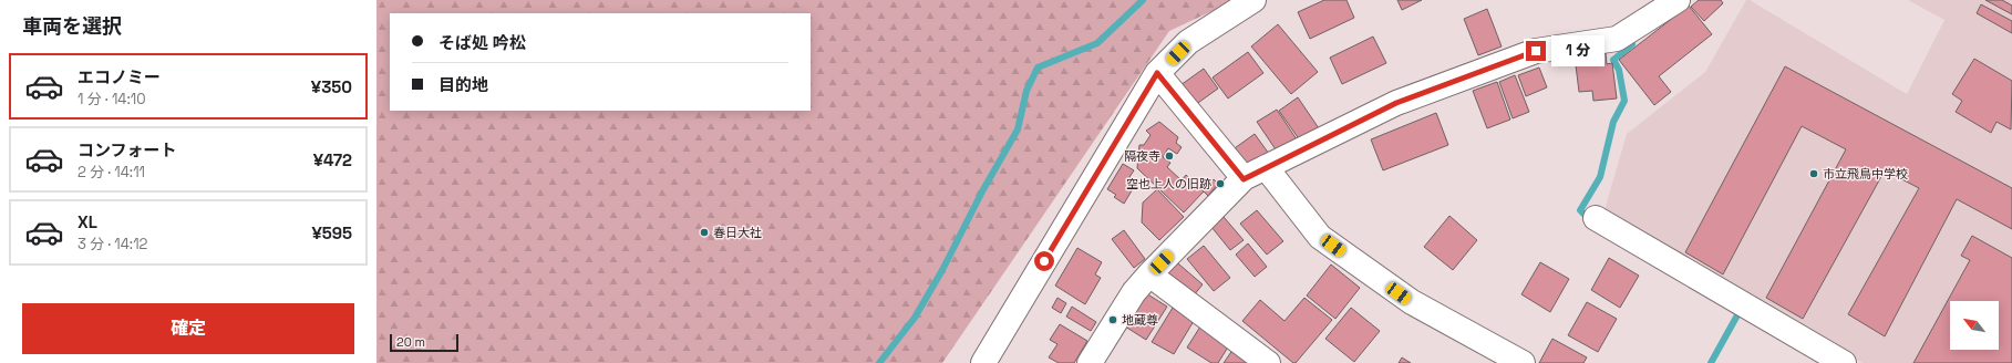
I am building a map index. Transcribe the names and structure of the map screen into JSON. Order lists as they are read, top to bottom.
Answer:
{
  "places": [
    "隔夜寺",
    "市立飛鳥中学校",
    "空也上人の旧跡",
    "春日大社",
    "地蔵尊"
  ],
  "scale_bar": "20 m",
  "north": "top left",
  "page": {
    "heading": "車両を選択",
    "banner": ["そば処 吟松", "目的地"],
    "bubble": "1 分",
    "list": [
      {
        "name": "エコノミー",
        "note": "1 分 · 14:10",
        "value": "¥350"
      },
      {
        "name": "コンフォート",
        "note": "2 分 · 14:11",
        "value": "¥472"
      },
      {
        "name": "XL",
        "note": "3 分 · 14:12",
        "value": "¥595"
      }
    ],
    "buttons": "確定",
    "scale": "20 m"
  }
}
